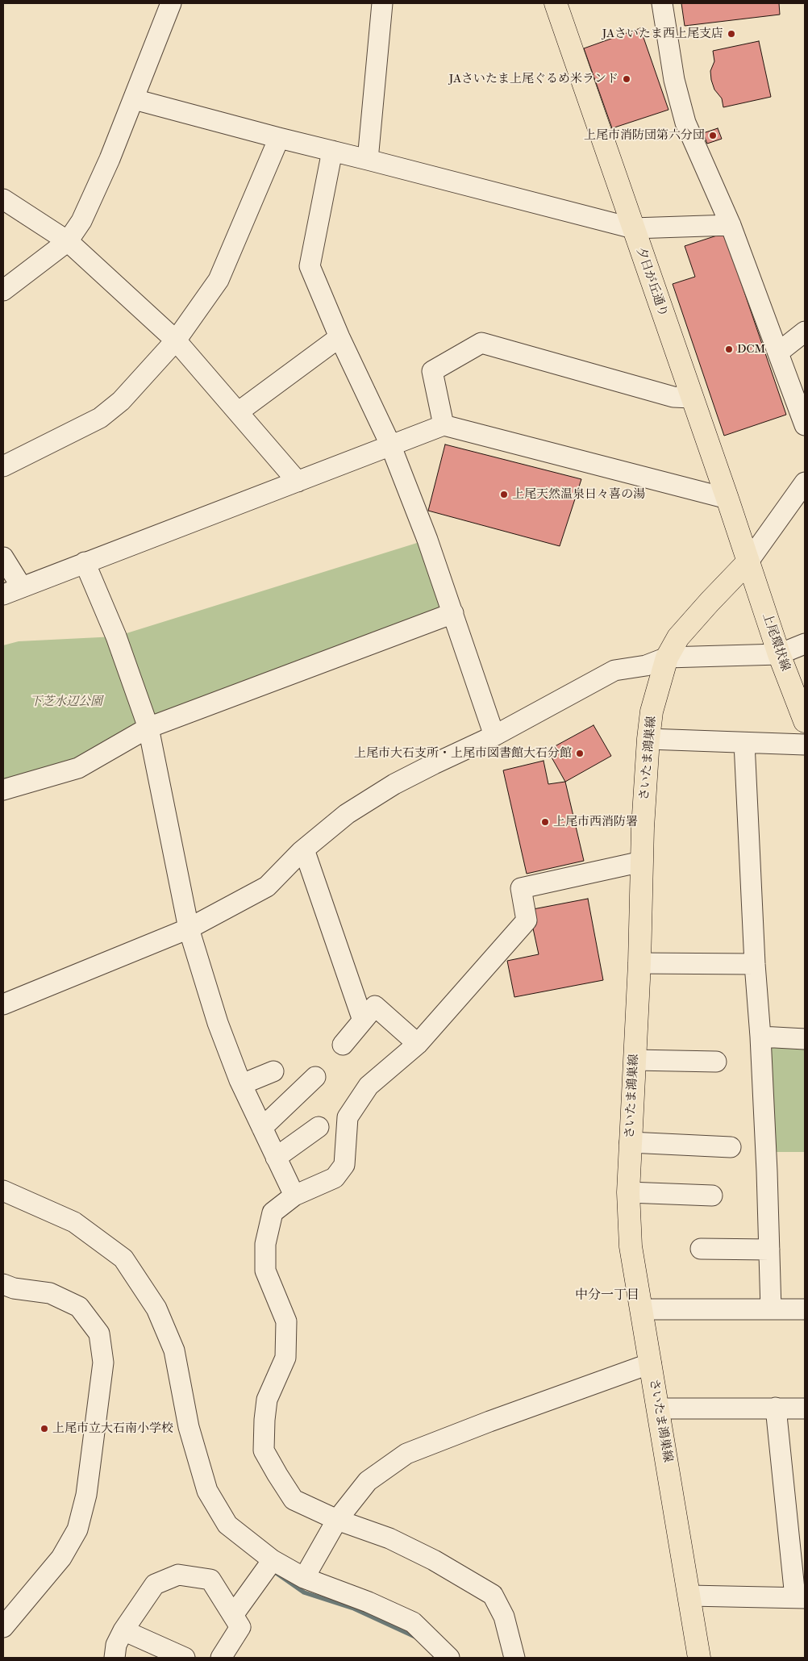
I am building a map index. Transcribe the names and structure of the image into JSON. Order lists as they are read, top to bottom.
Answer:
{
  "streets": {
    "main road": ["夕日が丘通り", "上尾環状線", "さいたま鴻巣線"]
  },
  "crossings": [
    ["夕日が丘通り", "上尾環状線"],
    ["夕日が丘通り", "さいたま鴻巣線"],
    ["上尾環状線", "さいたま鴻巣線"]
  ],
  "districts": ["中分一丁目"],
  "parks": ["下芝水辺公園"],
  "places": [
    "JAさいたま西上尾支店",
    "JAさいたま上尾ぐるめ米ランド",
    "上尾市消防団第六分団",
    "DCM",
    "上尾天然温泉日々喜の湯",
    "上尾市大石支所・上尾市図書館大石分館",
    "上尾市西消防署",
    "上尾市立大石南小学校"
  ]
}
